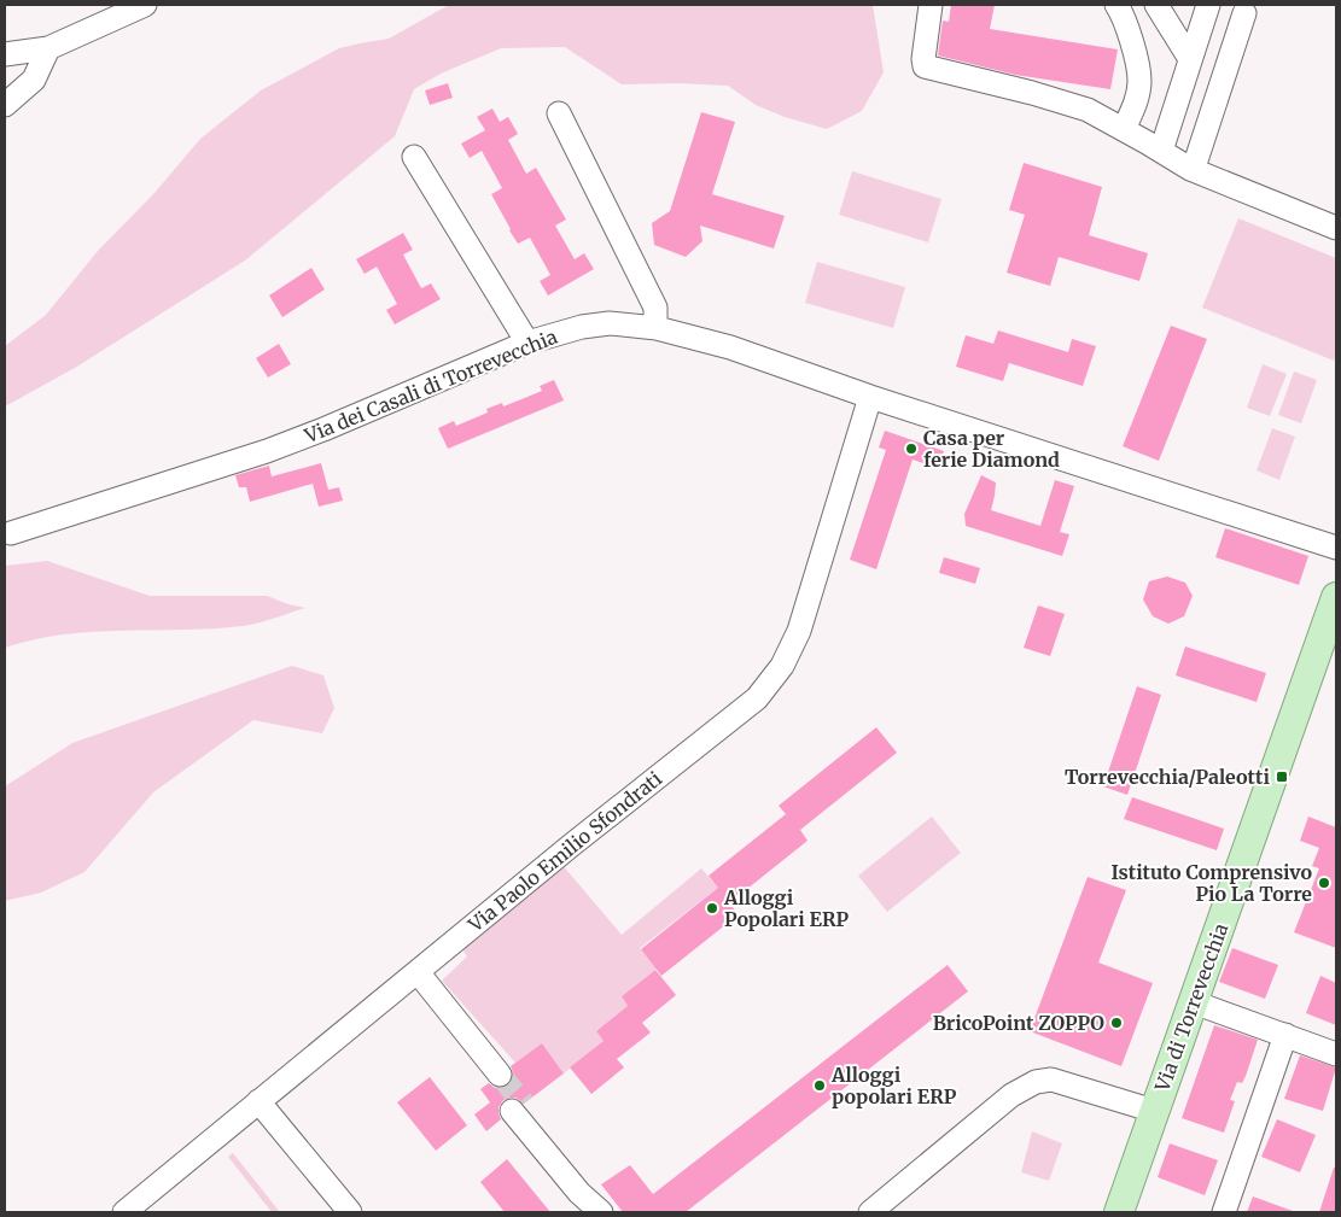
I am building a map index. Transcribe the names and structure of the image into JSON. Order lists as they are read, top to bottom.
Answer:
{
  "streets": {
    "main road": ["Via di Torrevecchia"],
    "street": ["Via dei Casali di Torrevecchia", "Via Paolo Emilio Sfondrati"]
  },
  "crossings": [
    ["Via dei Casali di Torrevecchia", "Via Paolo Emilio Sfondrati"]
  ],
  "places": {
    "other": [
      "Casa per ferie Diamond",
      "Istituto Comprensivo Pio La Torre",
      "Alloggi Popolari ERP",
      "BricoPoint ZOPPO",
      "Alloggi popolari ERP"
    ],
    "transit": ["Torrevecchia/Paleotti"]
  }
}
